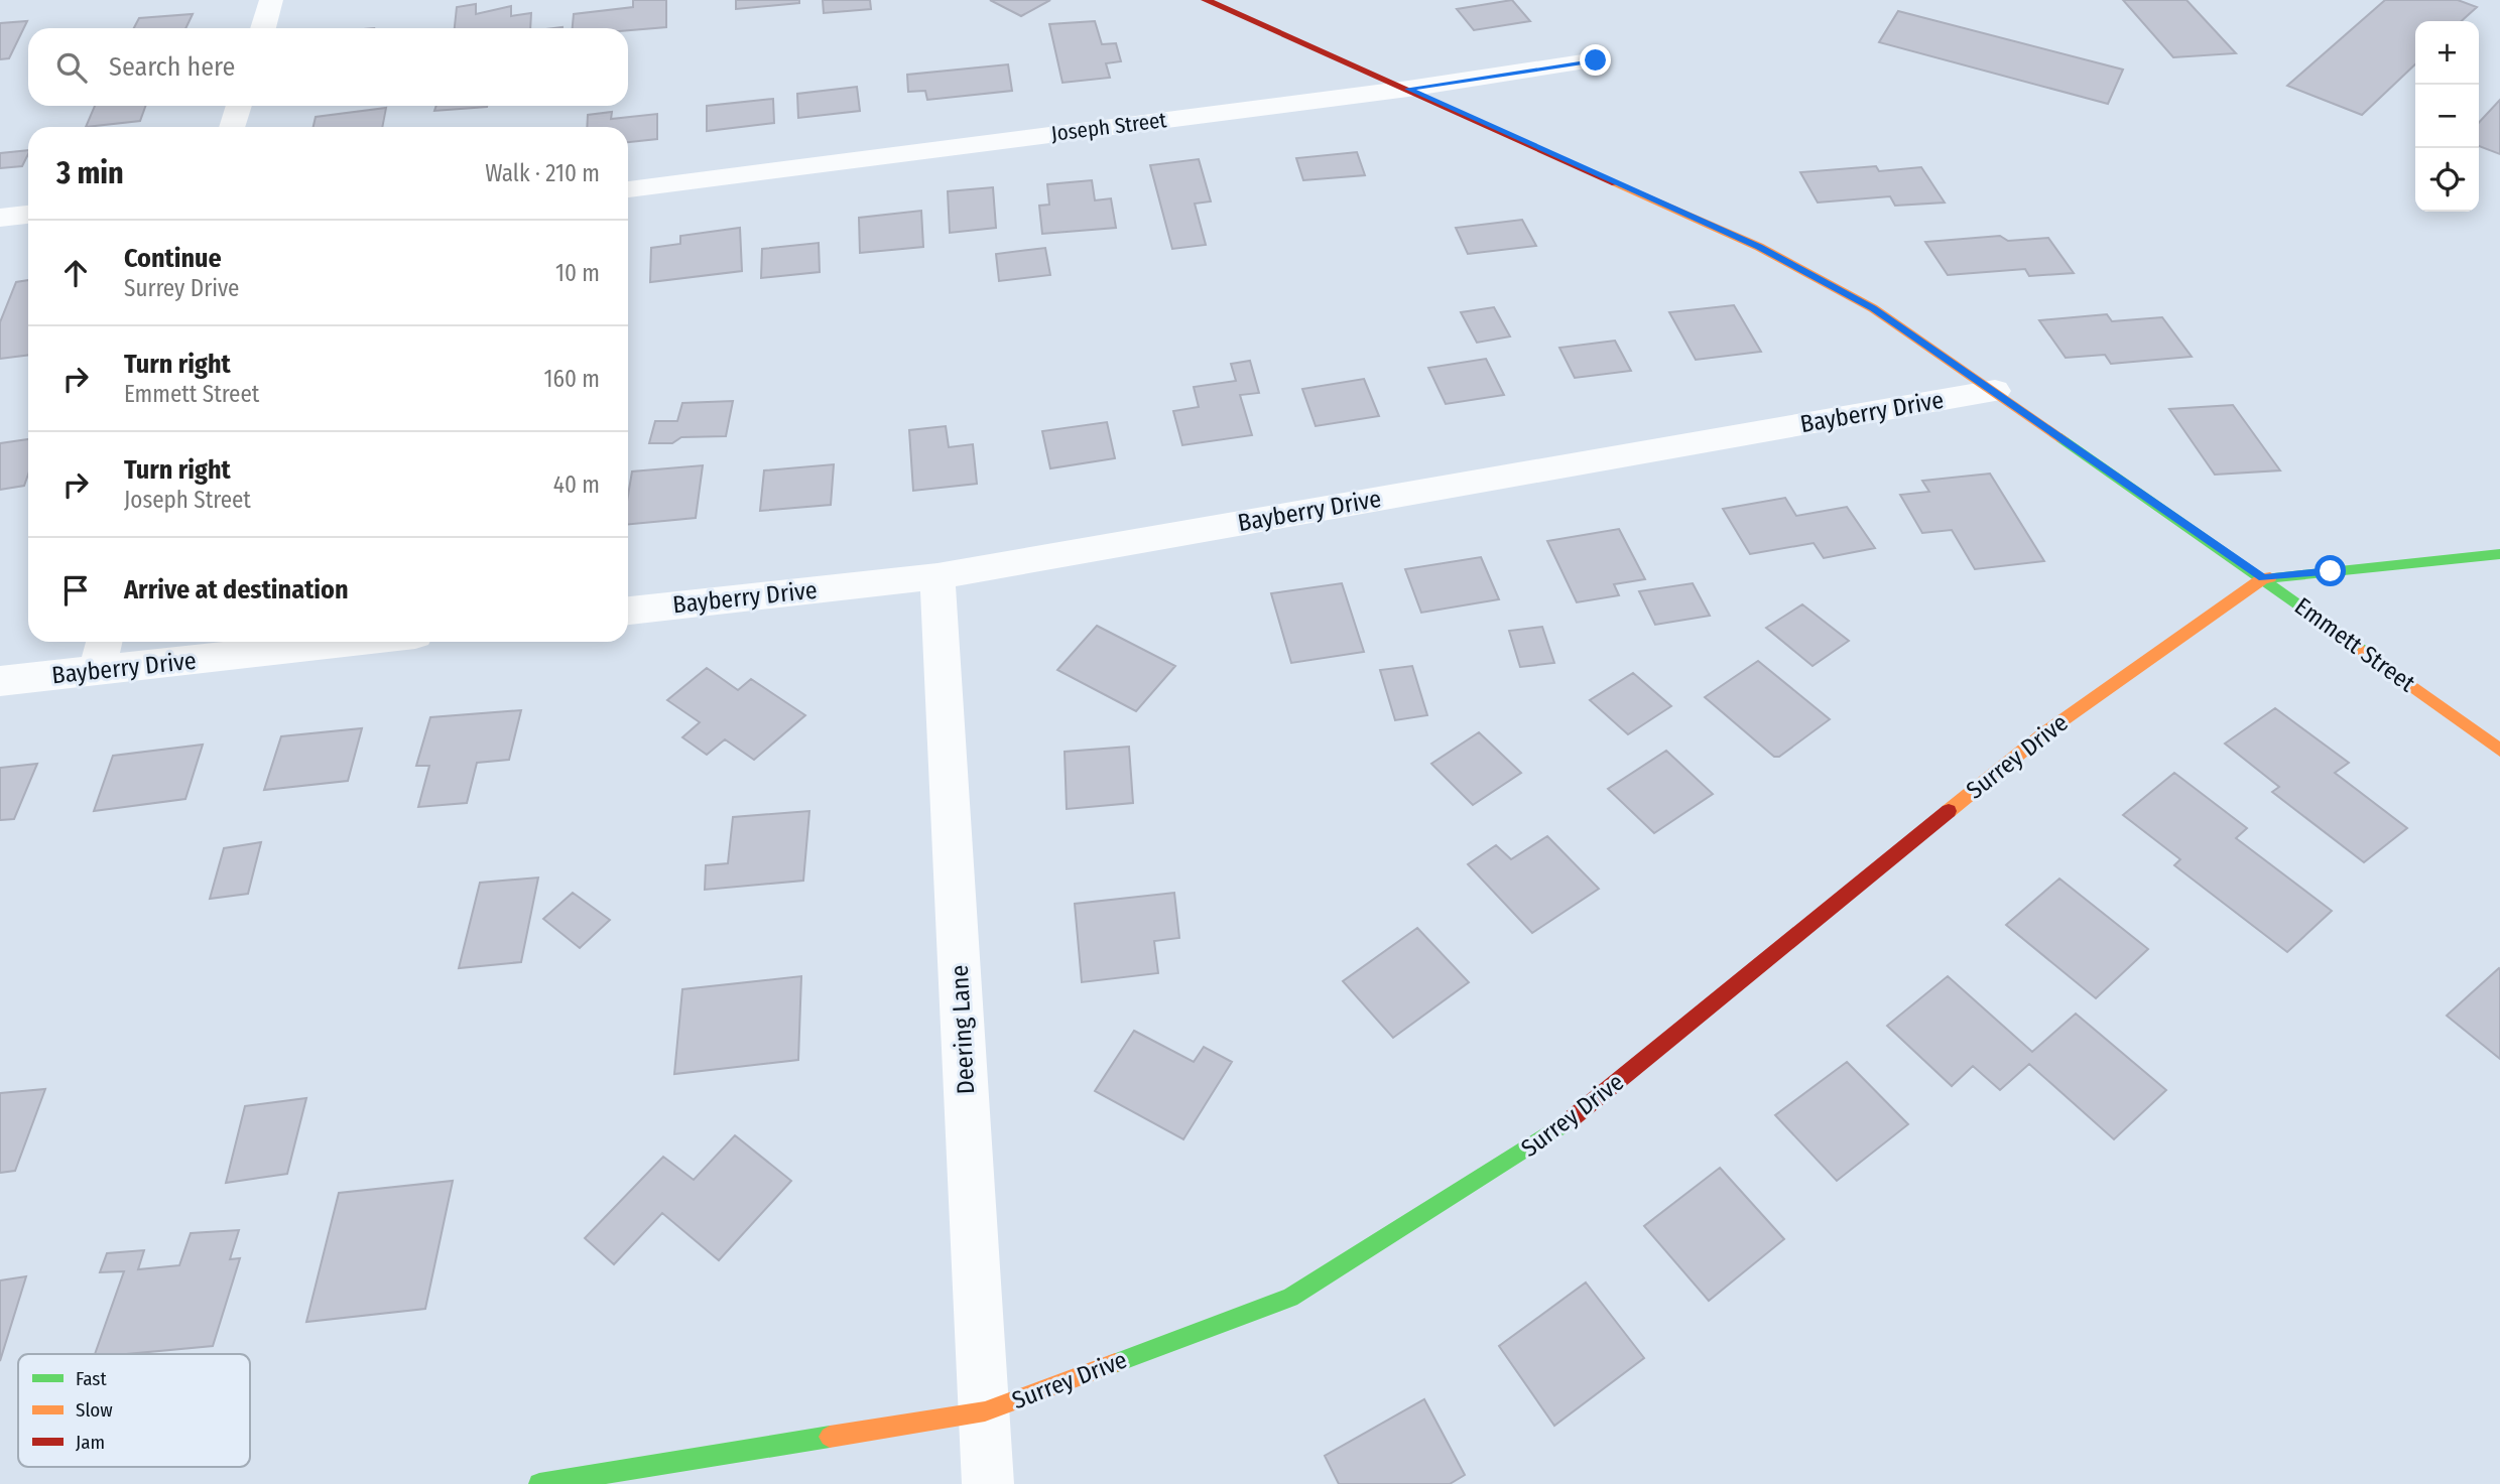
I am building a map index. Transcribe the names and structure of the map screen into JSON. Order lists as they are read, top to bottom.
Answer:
{
  "streets": {
    "street": [
      "Joseph Street",
      "Bayberry Drive",
      "Emmett Street",
      "Surrey Drive",
      "Deering Lane"
    ]
  },
  "crossings": [
    ["Joseph Street", "Emmett Street"],
    ["Bayberry Drive", "Emmett Street"],
    ["Bayberry Drive", "Deering Lane"],
    ["Emmett Street", "Surrey Drive"],
    ["Surrey Drive", "Deering Lane"]
  ],
  "legend": ["Fast", "Slow", "Jam"],
  "page": {
    "map_buttons": ["+", "−"],
    "search": "Search here",
    "heading": ["3 min", "Walk · 210 m"],
    "list": [
      ["Continue", "Surrey Drive", "10 m"],
      ["Turn right", "Emmett Street", "160 m"],
      ["Turn right", "Joseph Street", "40 m"],
      "Arrive at destination"
    ]
  }
}
